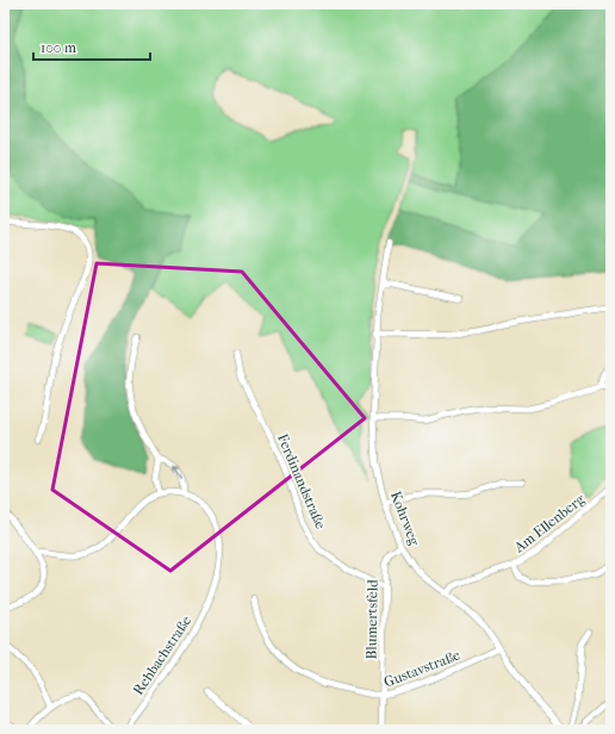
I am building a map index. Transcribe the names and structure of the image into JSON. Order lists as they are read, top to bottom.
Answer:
{
  "streets": {
    "street": [
      "Ferdinandstraße",
      "Kohrweg",
      "Am Ellenberg",
      "Blumertsfeld",
      "Rehbachstraße",
      "Gustavstraße"
    ]
  },
  "crossings": [
    ["Ferdinandstraße", "Blumertsfeld"],
    ["Kohrweg", "Am Ellenberg"],
    ["Kohrweg", "Blumertsfeld"],
    ["Kohrweg", "Gustavstraße"],
    ["Blumertsfeld", "Gustavstraße"]
  ],
  "scale_bar": "100 m"
}
